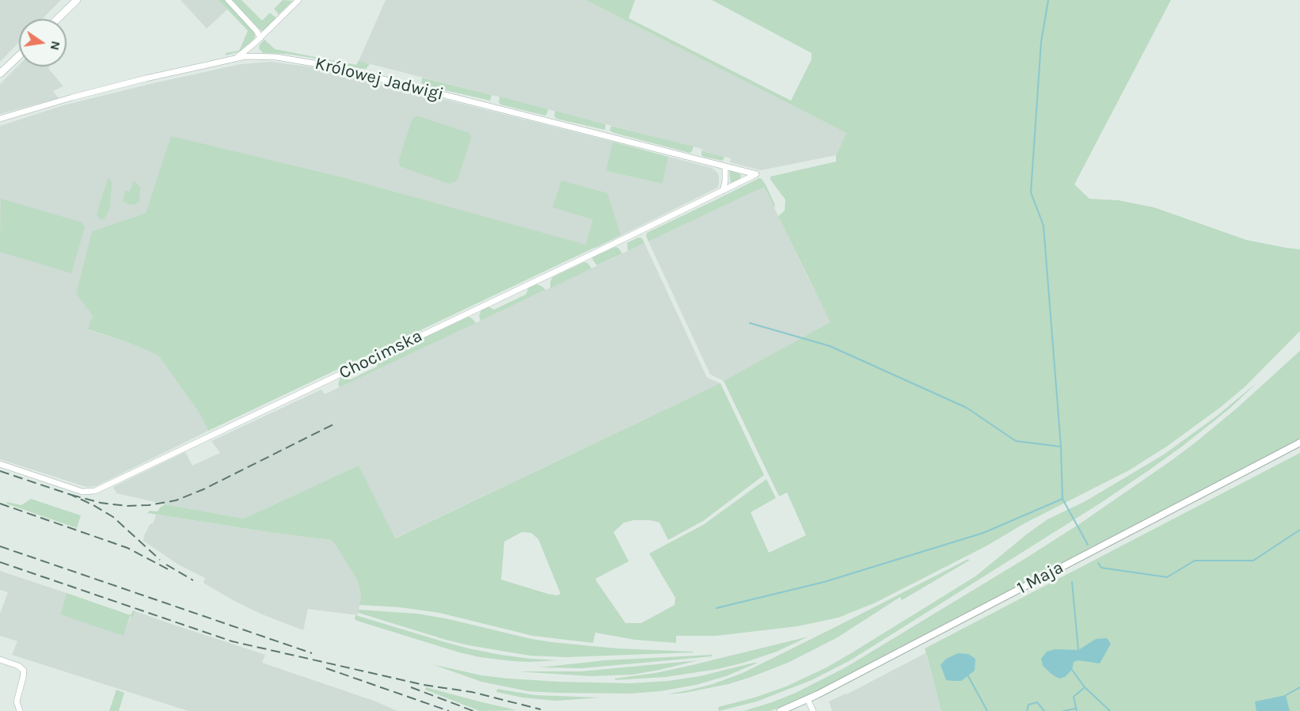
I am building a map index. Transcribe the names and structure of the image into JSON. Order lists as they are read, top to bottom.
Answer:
{
  "streets": {
    "street": ["Królowej Jadwigi", "Chocimska", "1 Maja"]
  },
  "crossings": [
    ["Królowej Jadwigi", "Chocimska"]
  ],
  "north": "right"
}
